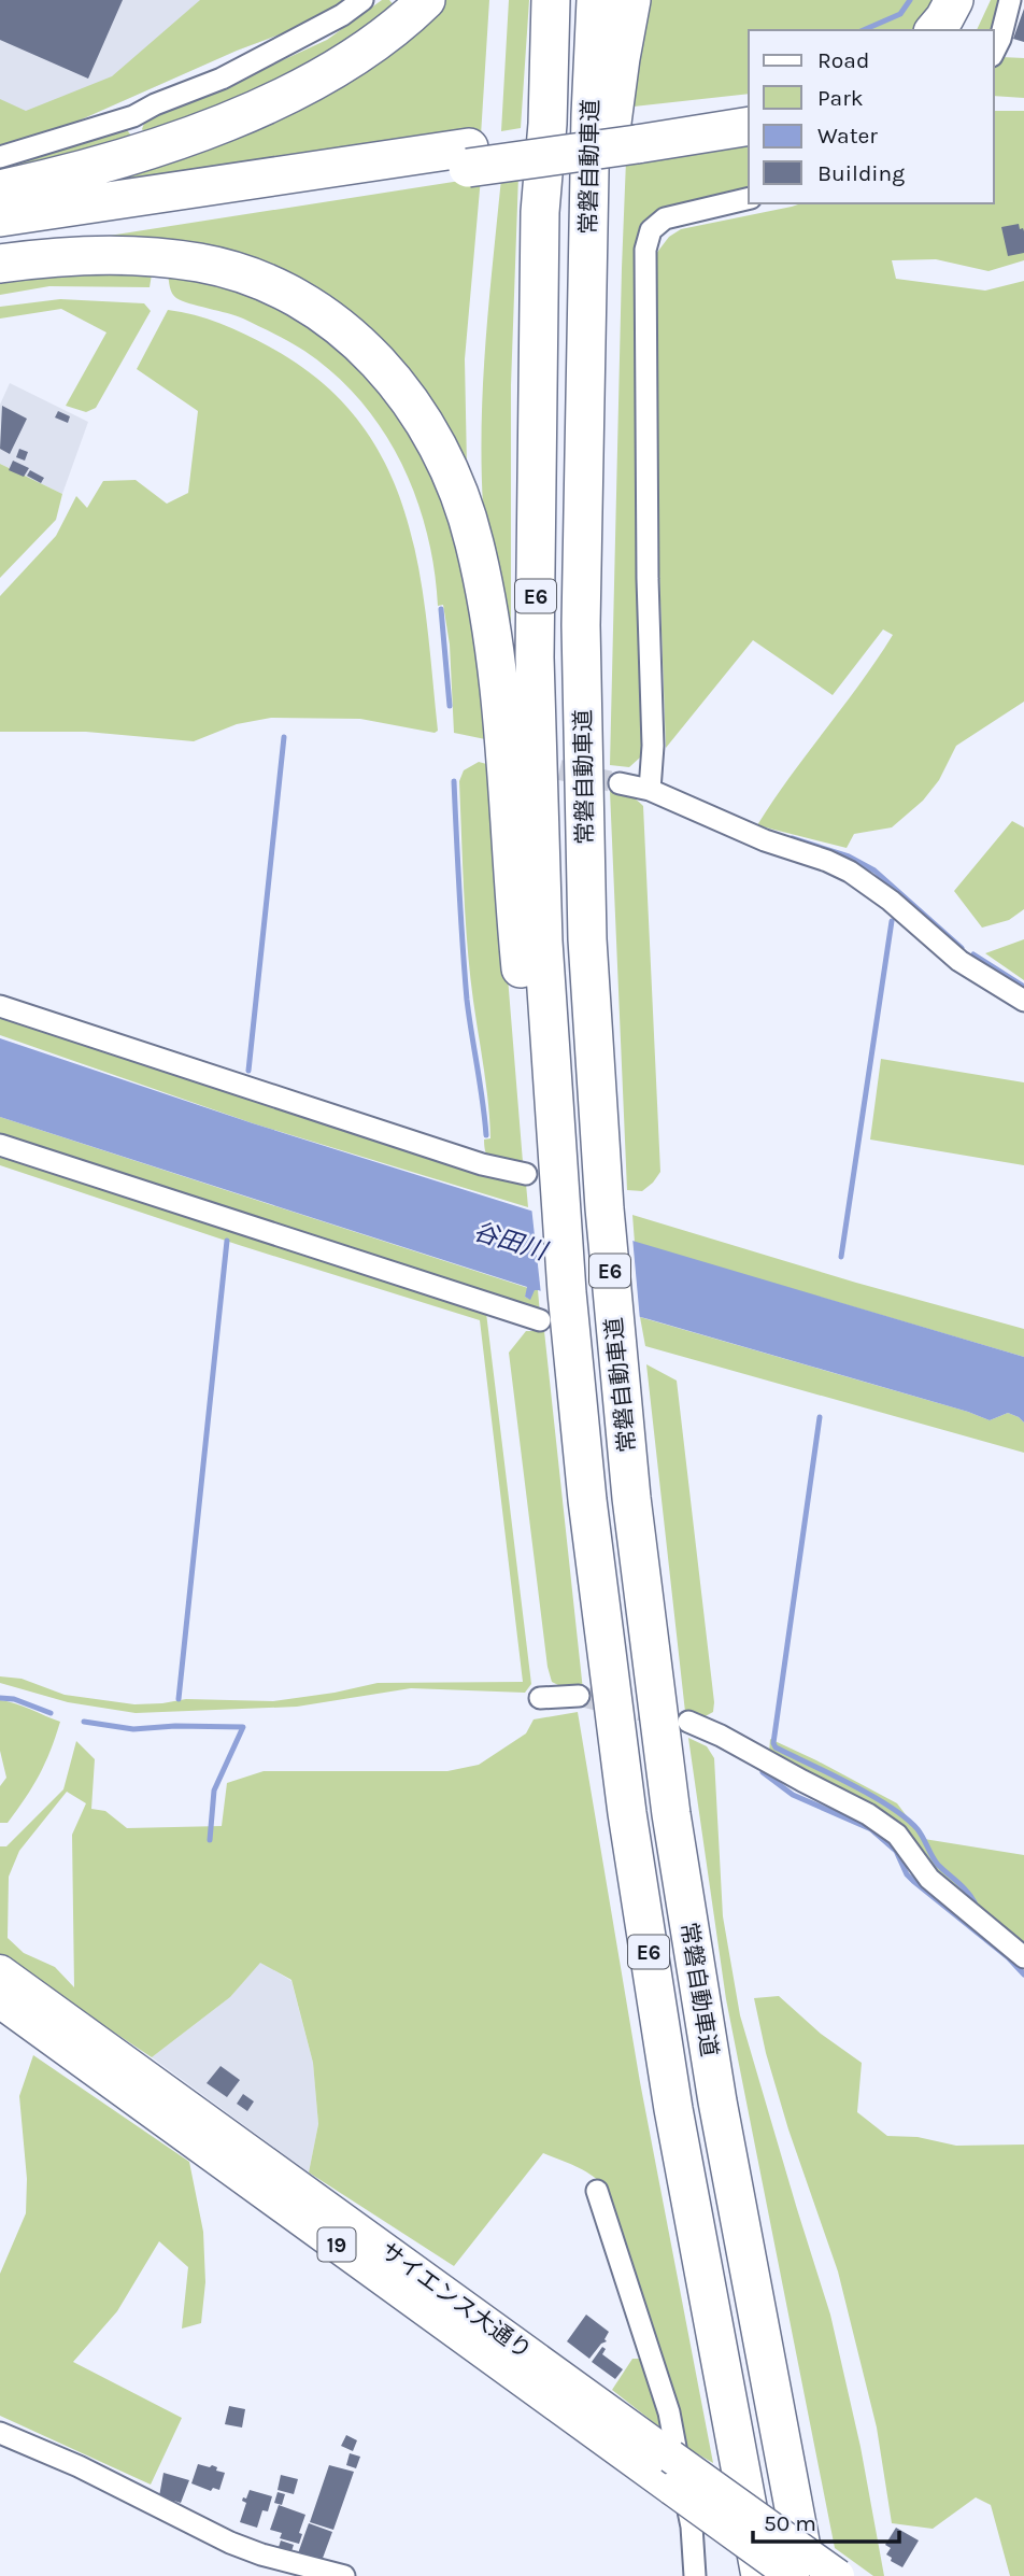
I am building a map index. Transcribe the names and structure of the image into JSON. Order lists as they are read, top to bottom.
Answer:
{
  "streets": {
    "highway": ["常磐自動車道", "E6"],
    "main road": ["19", "サイエンス大通り"]
  },
  "water": ["谷田川"],
  "legend": [
    "Road",
    "Park",
    "Water",
    "Building"
  ],
  "scale_bar": "50 m"
}
